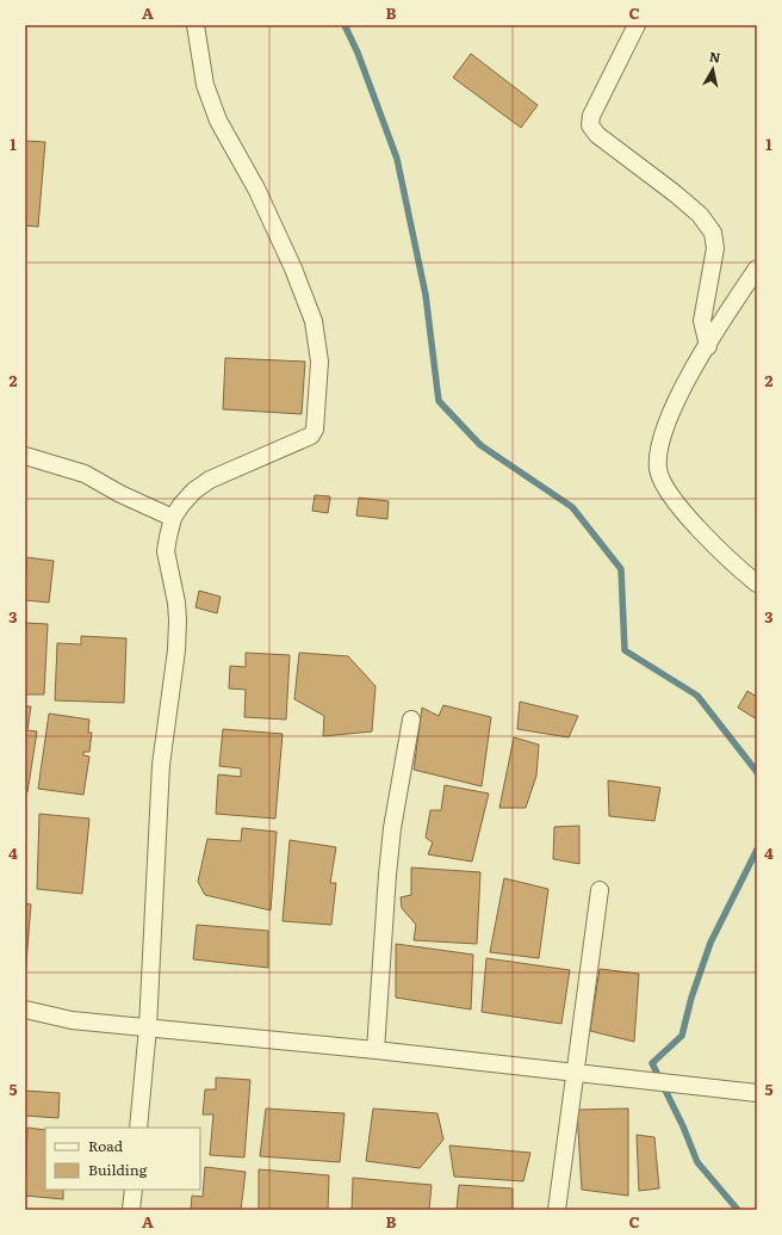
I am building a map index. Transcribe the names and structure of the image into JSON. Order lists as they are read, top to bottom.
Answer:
{
  "legend": ["Road", "Building"],
  "north": "top",
  "grid": {
    "columns": ["A", "B", "C"],
    "rows": [
      "1",
      "2",
      "3",
      "4",
      "5"
    ]
  }
}
